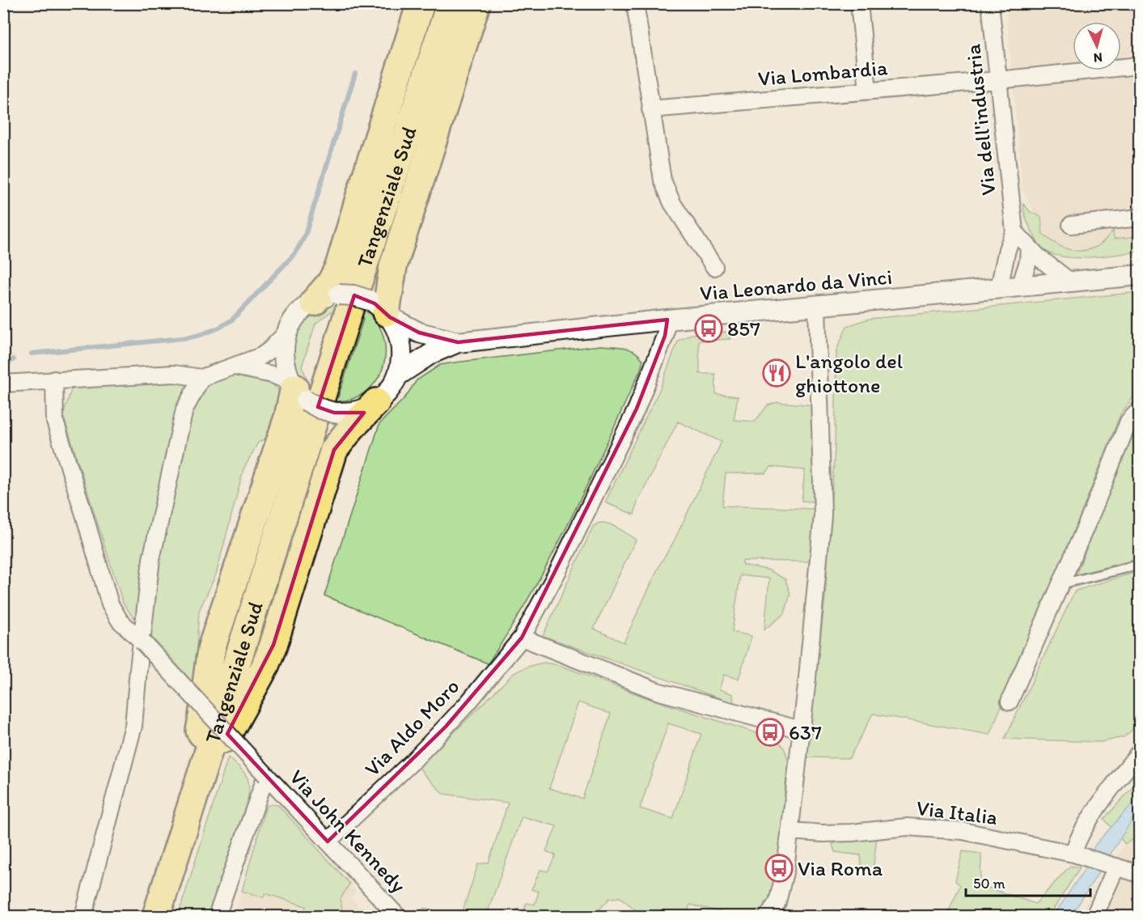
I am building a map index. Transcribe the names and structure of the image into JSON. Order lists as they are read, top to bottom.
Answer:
{
  "streets": {
    "highway": ["Tangenziale Sud"],
    "street": [
      "Via Lombardia",
      "Via dell'industria",
      "Via Leonardo da Vinci",
      "Via Aldo Moro",
      "Via Italia",
      "Via John Kennedy"
    ]
  },
  "crossings": [
    ["Via Lombardia", "Via dell'industria"],
    ["Tangenziale Sud", "Via Leonardo da Vinci"],
    ["Via Leonardo da Vinci", "Via Aldo Moro"],
    ["Via Aldo Moro", "Via John Kennedy"]
  ],
  "places": {
    "bus stop": ["857", "637", "Via Roma"],
    "restaurant": ["L'angolo del ghiottone"]
  },
  "scale_bar": "50 m",
  "north": "bottom"
}
